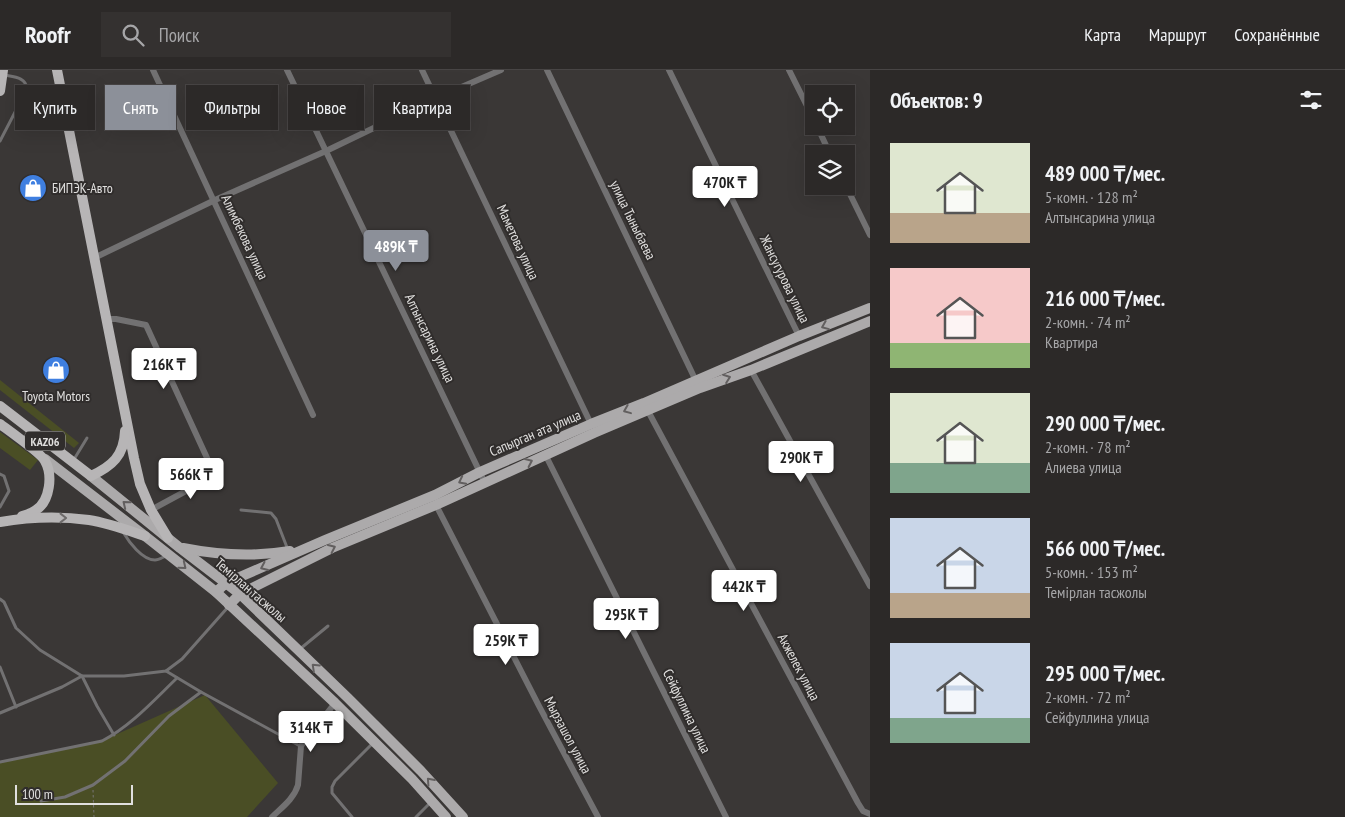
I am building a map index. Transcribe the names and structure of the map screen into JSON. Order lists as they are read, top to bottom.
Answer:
{
  "streets": {
    "highway": ["KАZ06", "Темірлан тасжолы"],
    "main road": ["Сапырган ата улица"],
    "street": [
      "улица Тыныбаева",
      "Алимбекова улица",
      "Маметова улица",
      "Жансугурова улица",
      "Алтынсарина улица",
      "Акжелек улица",
      "Сейфуллина улица",
      "Мырзашол улица"
    ]
  },
  "crossings": [
    ["улица Тыныбаева", "Сапырган ата улица"],
    ["Маметова улица", "Сапырган ата улица"],
    ["Жансугурова улица", "Сапырган ата улица"],
    ["Алтынсарина улица", "Сапырган ата улица"],
    ["Сапырган ата улица", "Темірлан тасжолы"],
    ["Сапырган ата улица", "Акжелек улица"],
    ["Сапырган ата улица", "Сейфуллина улица"],
    ["Сапырган ата улица", "Мырзашол улица"],
    ["KАZ06", "Темірлан тасжолы"]
  ],
  "places": {
    "shop": ["БИПЭК-Авто", "Toyota Motors"]
  },
  "scale_bar": "100 m",
  "page": {
    "header": "Roofr",
    "search": "Поиск",
    "nav": ["Карта", "Маршрут", "Сохранённые"],
    "heading": "Объектов: 9",
    "chip": [
      "Купить",
      "Снять",
      "Фильтры",
      "Новое",
      "Квартира"
    ],
    "list": [
      {
        "name": "489 000 ₸/мес.",
        "note": "5-комн. · 128 m² · Алтынсарина улица"
      },
      {
        "name": "216 000 ₸/мес.",
        "note": "2-комн. · 74 m² · Квартира"
      },
      {
        "name": "290 000 ₸/мес.",
        "note": "2-комн. · 78 m² · Алиева улица"
      },
      {
        "name": "566 000 ₸/мес.",
        "note": "5-комн. · 153 m² · Темірлан тасжолы"
      },
      {
        "name": "295 000 ₸/мес.",
        "note": "2-комн. · 72 m² · Сейфуллина улица"
      }
    ],
    "price": [
      "470K ₸",
      "489K ₸",
      "216K ₸",
      "290K ₸",
      "566K ₸",
      "442K ₸",
      "295K ₸",
      "259K ₸",
      "314K ₸"
    ],
    "scale": "100 m"
  }
}
